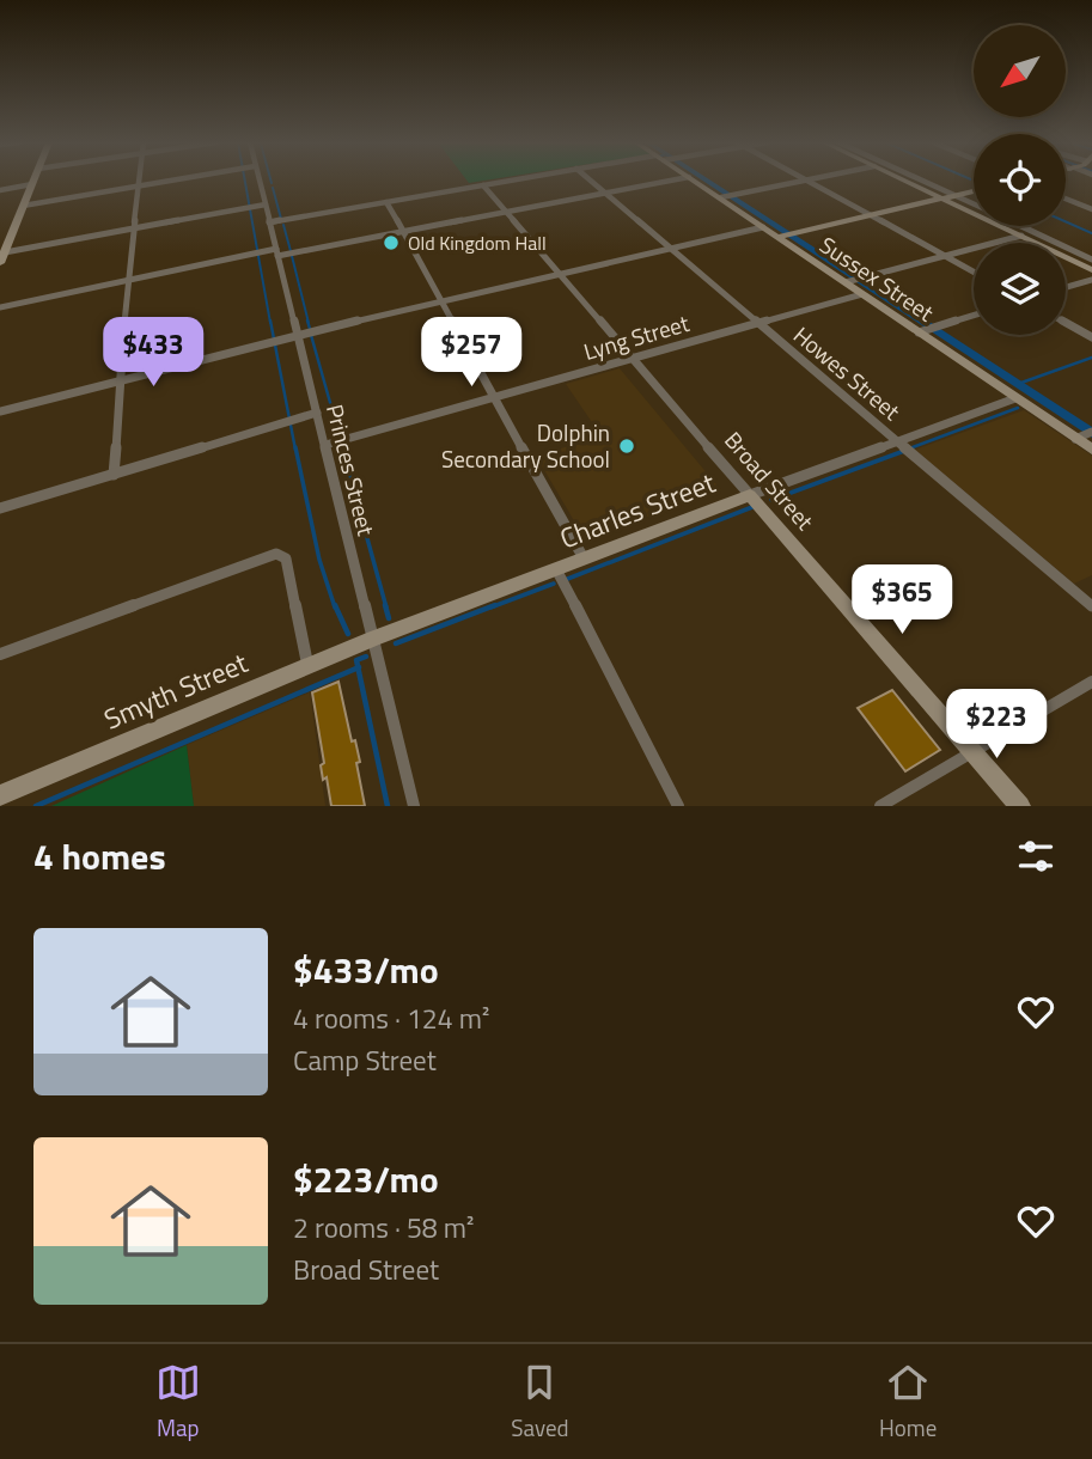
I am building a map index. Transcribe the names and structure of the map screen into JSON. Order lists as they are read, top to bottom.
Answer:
{
  "streets": {
    "street": [
      "Sussex Street",
      "Lyng Street",
      "Howes Street",
      "Princes Street",
      "Broad Street",
      "Charles Street",
      "Smyth Street"
    ]
  },
  "crossings": [
    ["Sussex Street", "Lyng Street"],
    ["Sussex Street", "Charles Street"],
    ["Lyng Street", "Howes Street"],
    ["Lyng Street", "Princes Street"],
    ["Lyng Street", "Broad Street"],
    ["Howes Street", "Charles Street"],
    ["Princes Street", "Charles Street"],
    ["Princes Street", "Smyth Street"],
    ["Broad Street", "Charles Street"],
    ["Charles Street", "Smyth Street"]
  ],
  "places": ["Old Kingdom Hall", "Dolphin Secondary School"],
  "north": "bottom left",
  "page": {
    "price": [
      "$433",
      "$257",
      "$365",
      "$223"
    ],
    "heading": "4 homes",
    "list": [
      {
        "name": "$433/mo",
        "note": "4 rooms · 124 m² · Camp Street"
      },
      {
        "name": "$223/mo",
        "note": "2 rooms · 58 m² · Broad Street"
      }
    ],
    "tabs": ["Map", "Saved", "Home"]
  }
}
